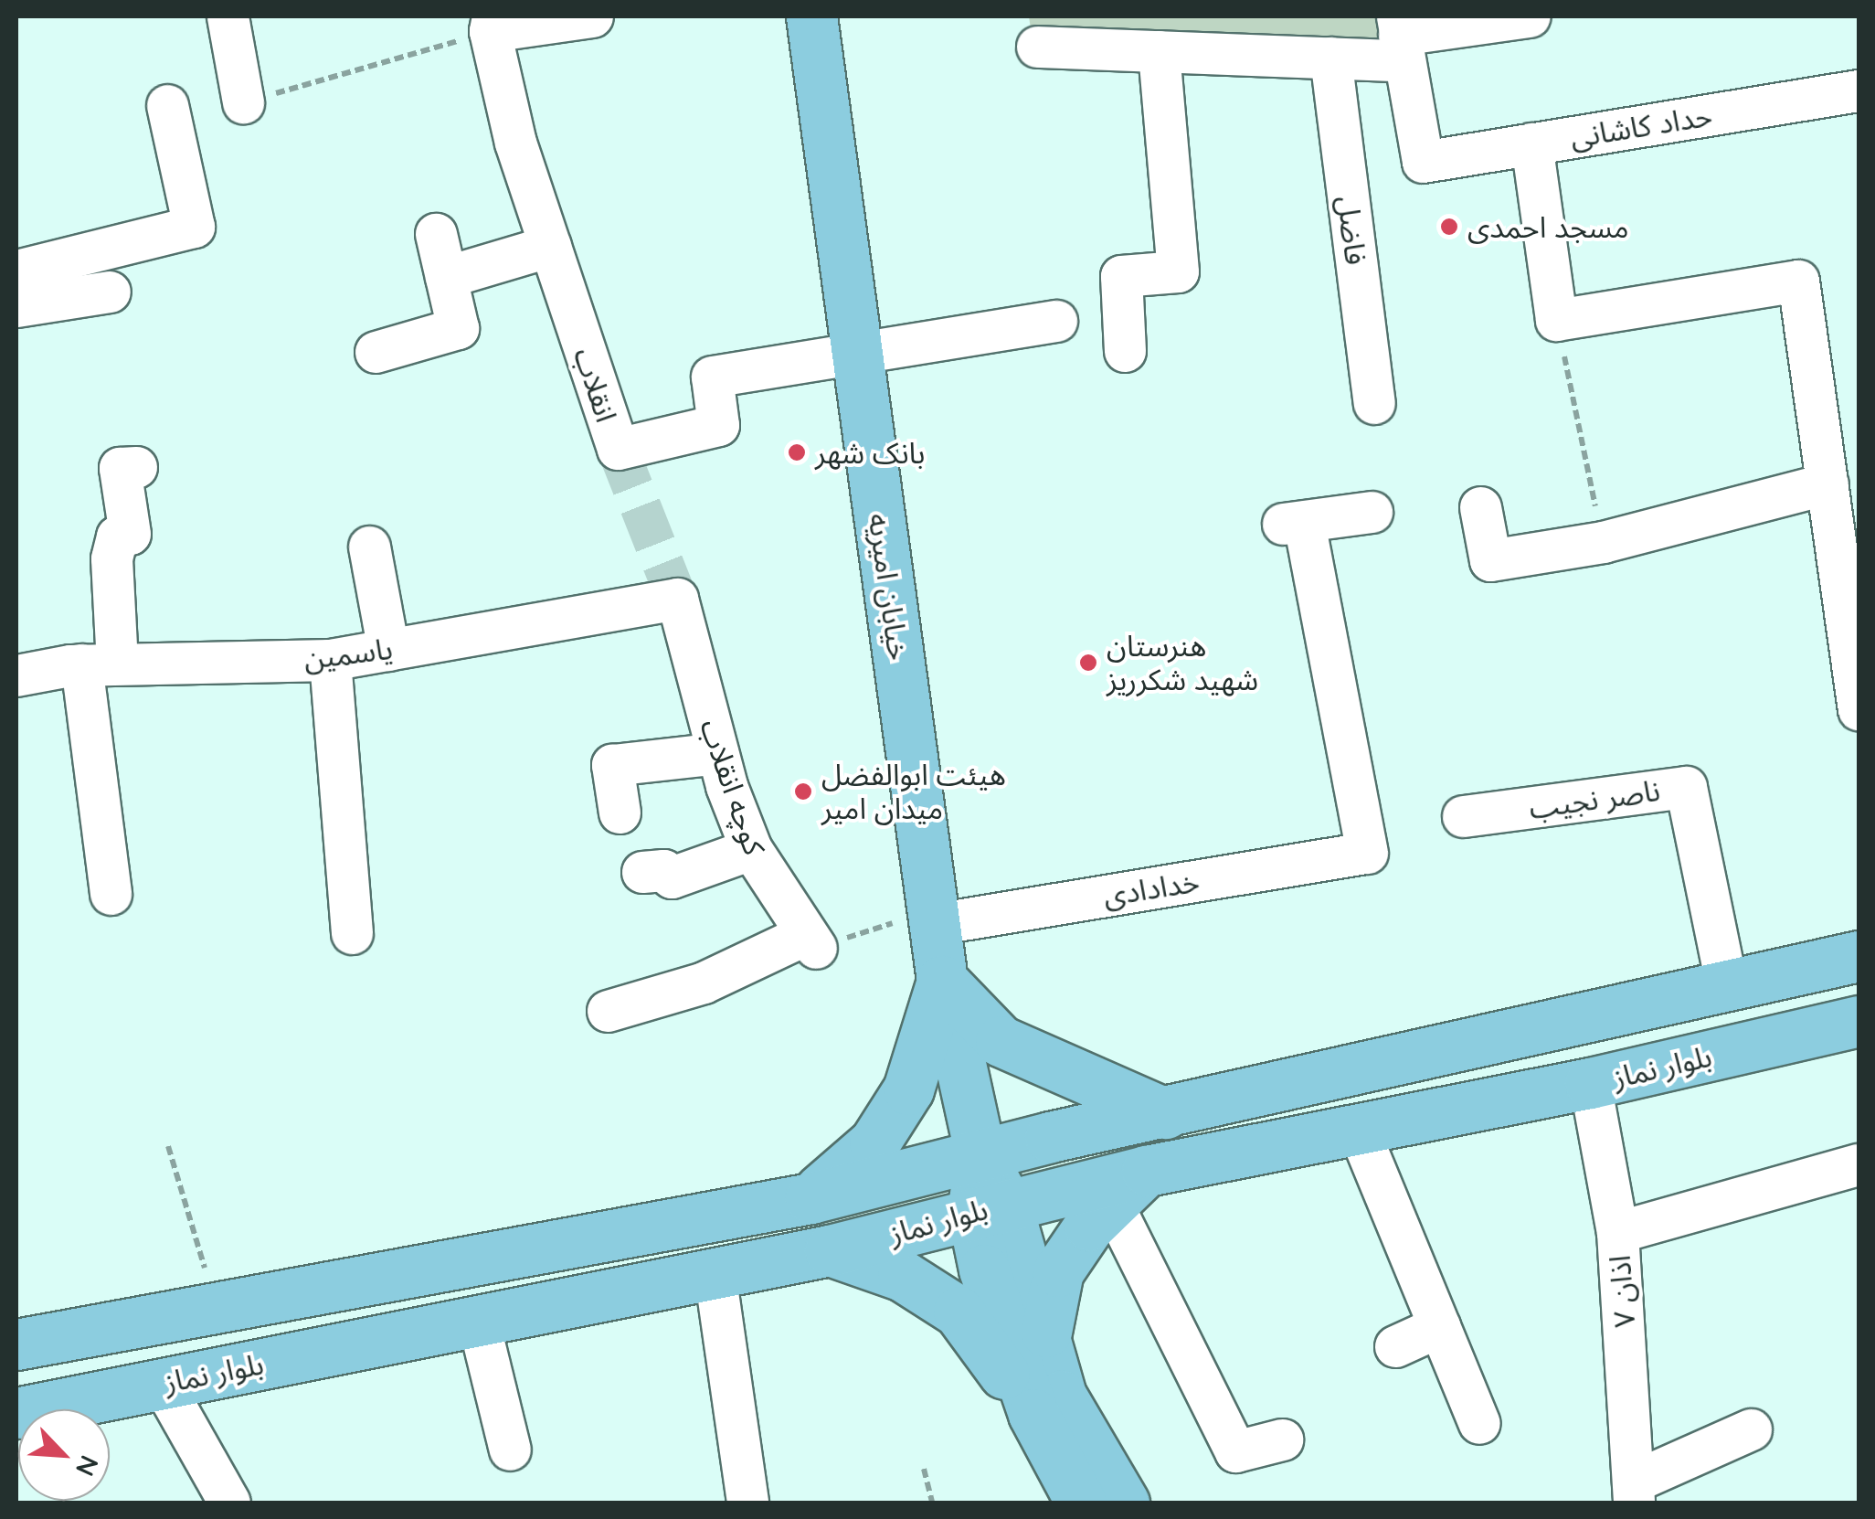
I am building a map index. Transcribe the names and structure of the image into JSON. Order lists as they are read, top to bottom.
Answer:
{
  "streets": {
    "main road": ["خیابان امیریه", "بلوار نماز"],
    "street": [
      "حداد کاشانی",
      "فاضل",
      "انقلاب",
      "یاسمین",
      "کوچه انقلاب",
      "ناصر نجیب",
      "خدادادی",
      "اذان ۷"
    ]
  },
  "crossings": [
    ["انقلاب", "خیابان امیریه"],
    ["خیابان امیریه", "خدادادی"],
    ["خیابان امیریه", "بلوار نماز"],
    ["یاسمین", "کوچه انقلاب"],
    ["ناصر نجیب", "بلوار نماز"],
    ["بلوار نماز", "اذان ۷"]
  ],
  "places": [
    "مسجد احمدی",
    "بانک شهر",
    "هنرستان شهید شکرریز",
    "هیئت ابوالفضل میدان امیر"
  ],
  "north": "bottom right"
}
